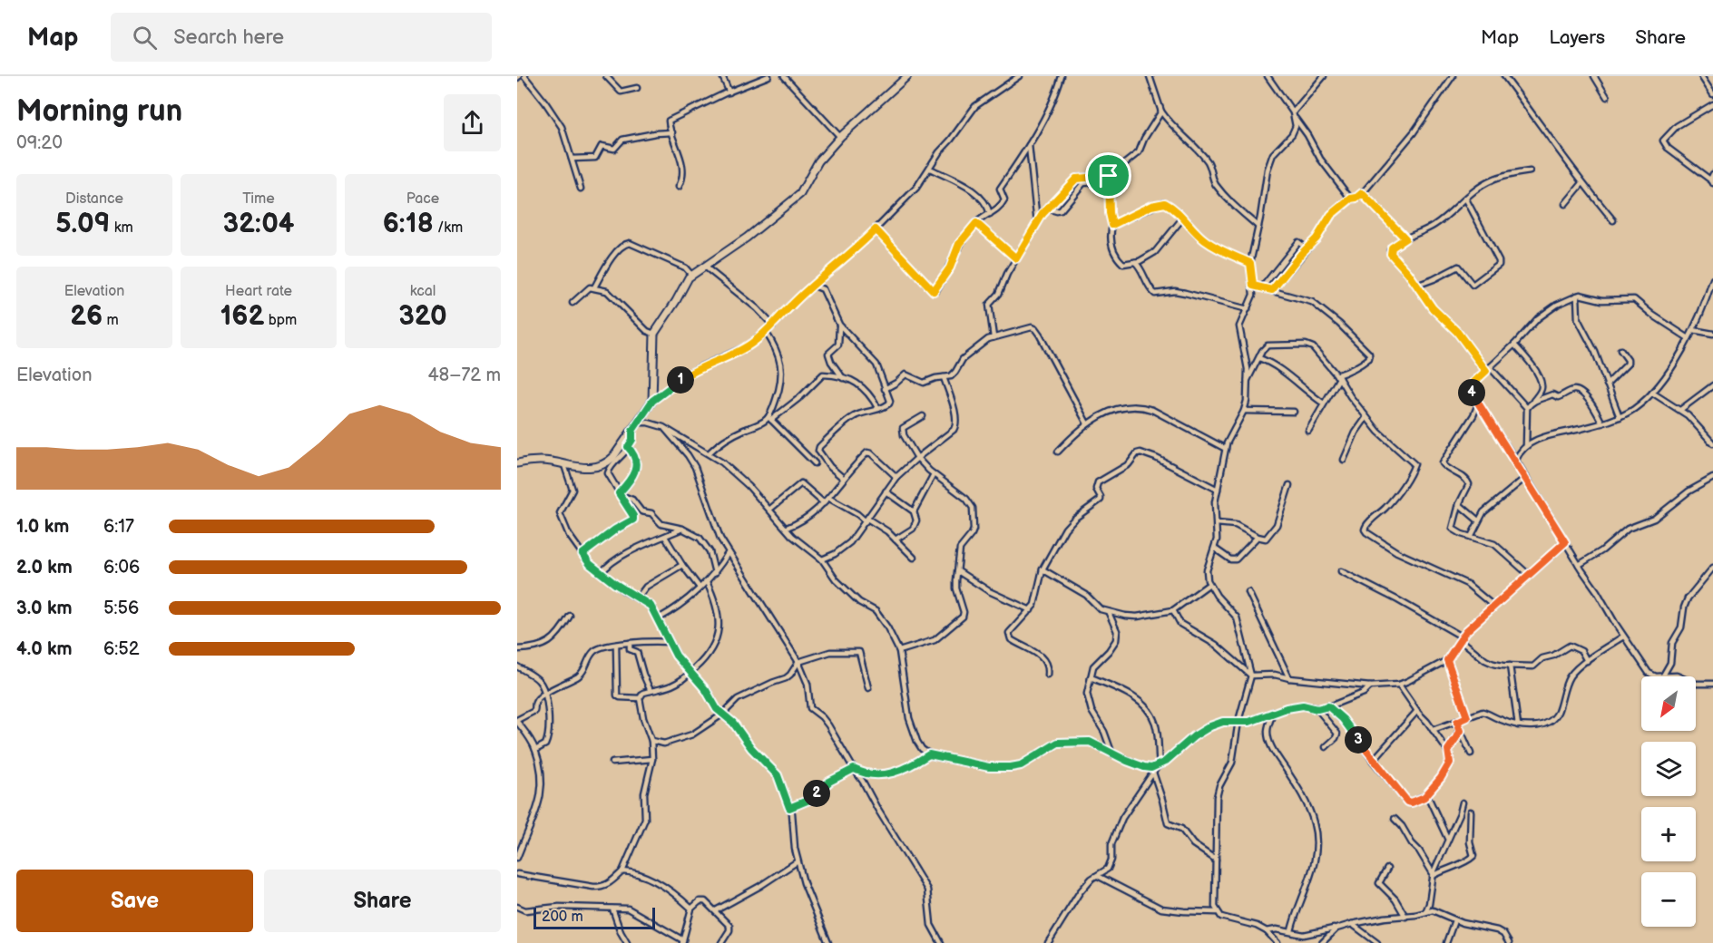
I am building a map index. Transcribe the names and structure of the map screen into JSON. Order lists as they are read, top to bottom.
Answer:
{
  "scale_bar": "200 m",
  "north": "bottom left",
  "page": {
    "header": "Map",
    "search": "Search here",
    "nav": ["Map", "Layers", "Share"],
    "heading": ["Morning run", "09:20"],
    "stats": [
      ["Distance", "5.09 km"],
      ["Time", "32:04"],
      ["Pace", "6:18 /km"],
      ["Elevation", "26 m"],
      ["Heart rate", "162 bpm"],
      ["kcal", "320"]
    ],
    "chart": ["Elevation", "48–72 m"],
    "pins": [
      "1",
      "4",
      "3",
      "2"
    ],
    "list": [
      {
        "name": "1.0 km",
        "note": "6:17"
      },
      {
        "name": "2.0 km",
        "note": "6:06"
      },
      {
        "name": "3.0 km",
        "note": "5:56"
      },
      {
        "name": "4.0 km",
        "note": "6:52"
      }
    ],
    "map_buttons": ["+", "−"],
    "buttons": ["Save", "Share"],
    "scale": "200 m"
  }
}
